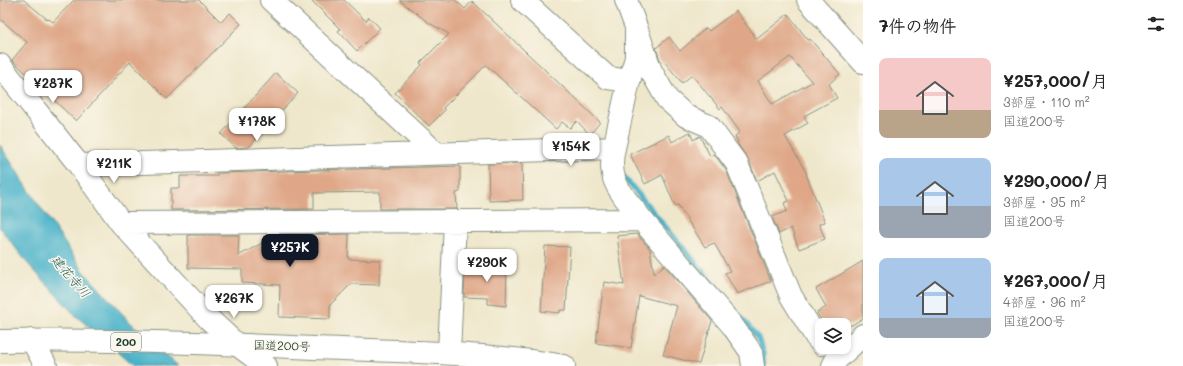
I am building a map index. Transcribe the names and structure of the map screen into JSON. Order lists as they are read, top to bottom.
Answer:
{
  "streets": {
    "main road": ["200", "国道200号"]
  },
  "water": ["建花寺川"],
  "page": {
    "heading": "7件の物件",
    "list": [
      {
        "name": "¥257,000/月",
        "note": "3部屋 · 110 m² · 国道200号"
      },
      {
        "name": "¥290,000/月",
        "note": "3部屋 · 95 m² · 国道200号"
      },
      {
        "name": "¥267,000/月",
        "note": "4部屋 · 96 m² · 国道200号"
      }
    ],
    "price": [
      "¥287K",
      "¥178K",
      "¥154K",
      "¥211K",
      "¥257K",
      "¥290K",
      "¥267K"
    ]
  }
}
